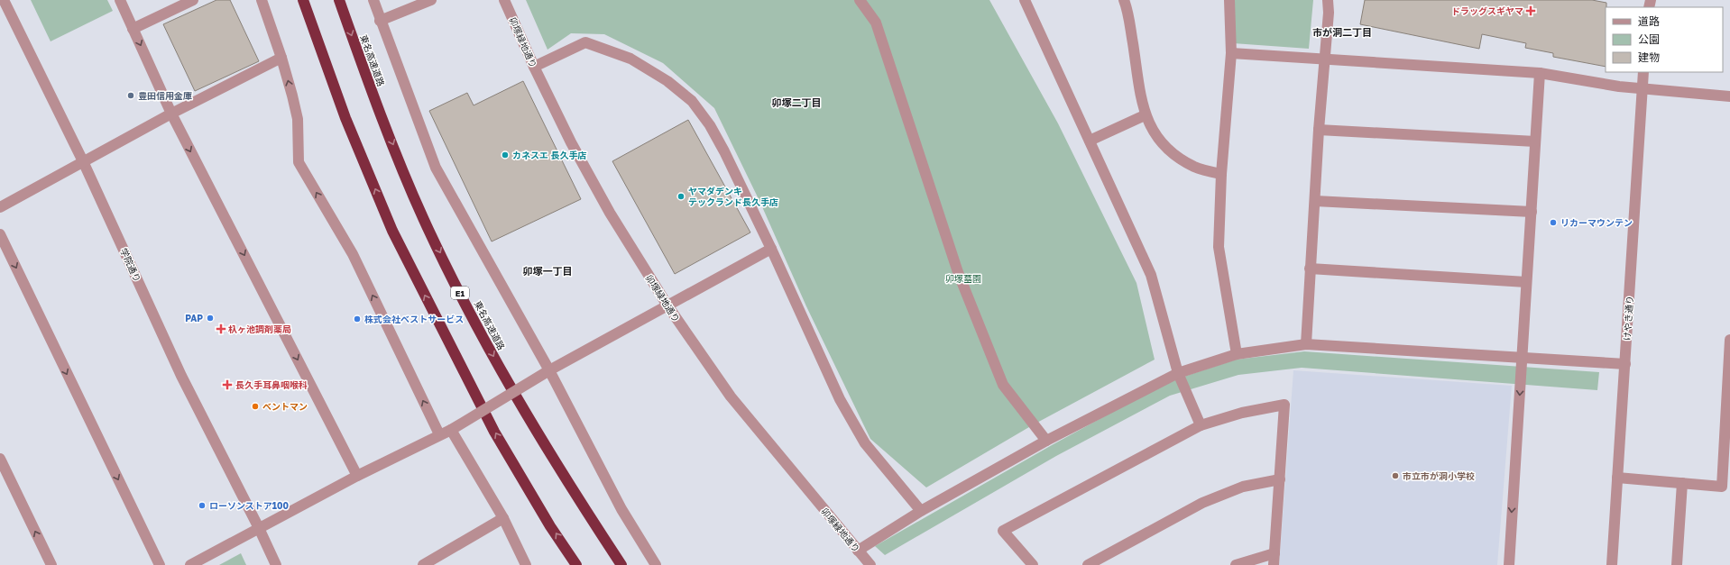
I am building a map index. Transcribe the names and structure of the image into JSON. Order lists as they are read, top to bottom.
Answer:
{
  "streets": {
    "highway": ["東名高速道路", "E1"],
    "street": ["卯塚緑地通り", "学院通り", "けやき通り"]
  },
  "districts": ["市が洞二丁目", "卯塚二丁目", "卯塚一丁目"],
  "parks": ["卯塚墓園"],
  "places": {
    "health": ["ドラッグスギヤマ", "杁ヶ池調剤薬局", "長久手耳鼻咽喉科"],
    "other": [
      "豊田信用金庫",
      "カネスエ 長久手店",
      "ヤマダデンキ テックランド長久手店",
      "リカーマウンテン",
      "PAP",
      "株式会社ベストサービス",
      "ベントマン",
      "市立市が洞小学校",
      "ローソンストア100"
    ]
  },
  "legend": ["道路", "公園", "建物"]
}
